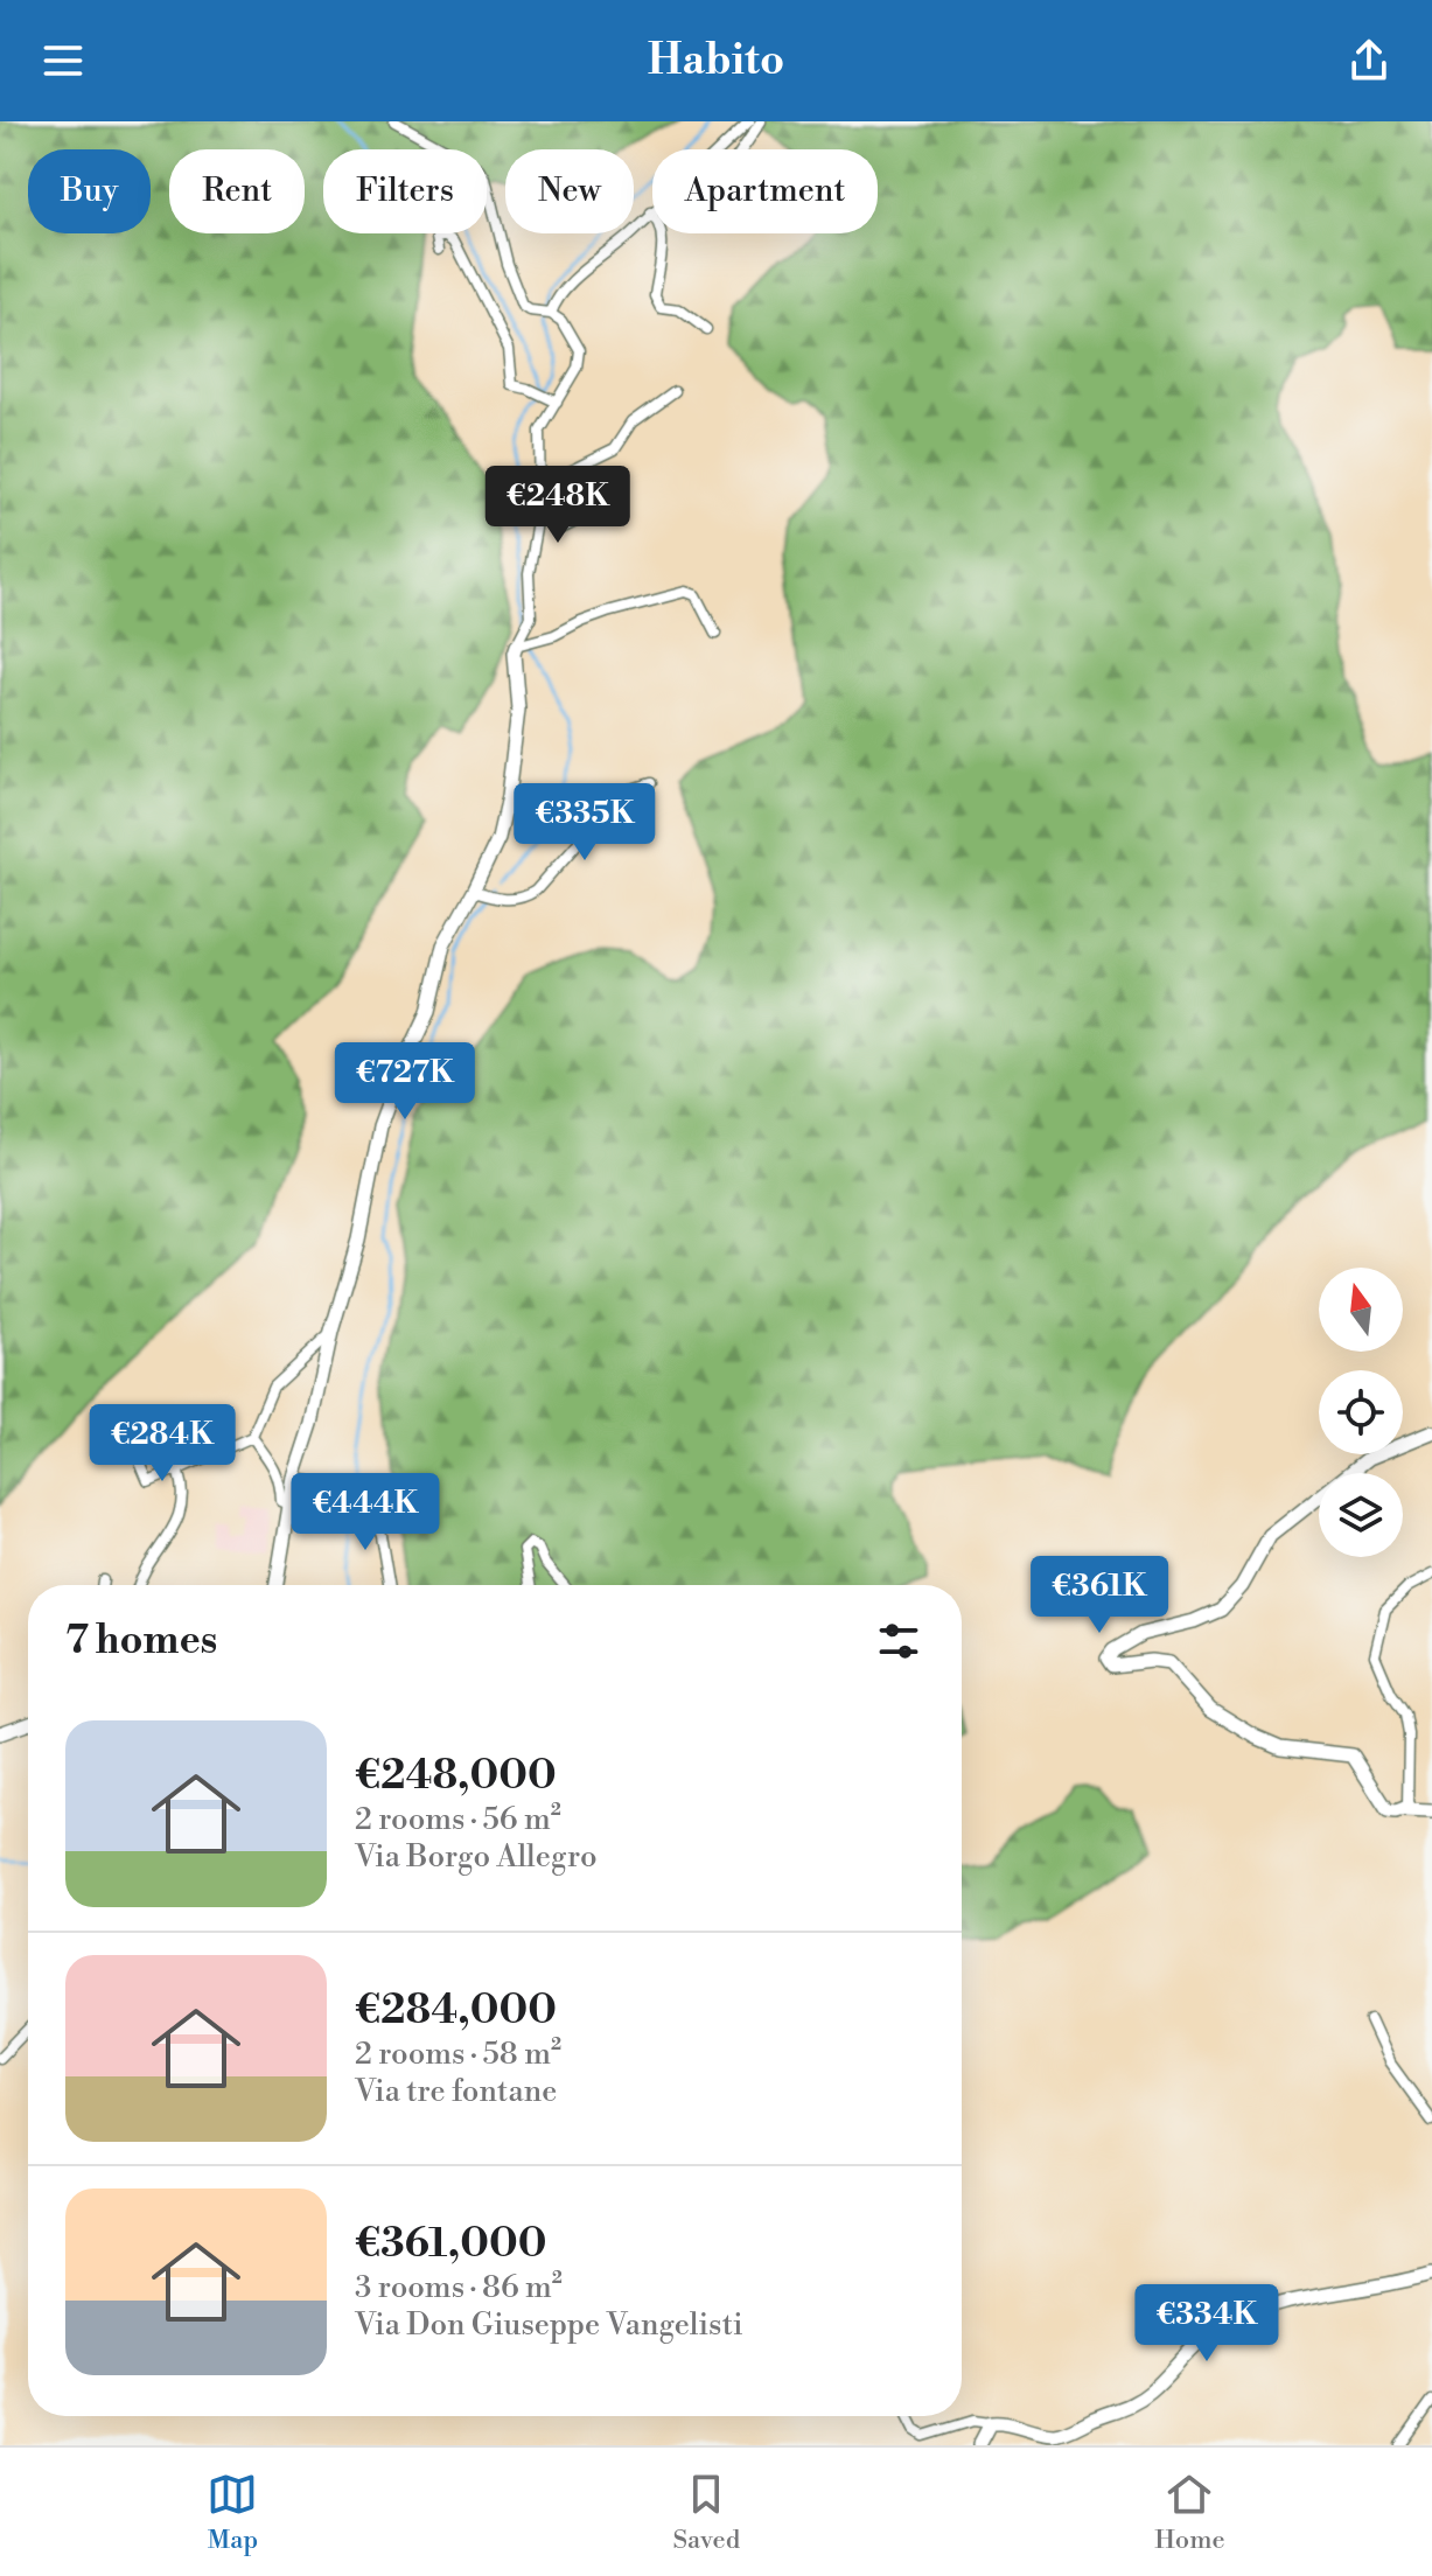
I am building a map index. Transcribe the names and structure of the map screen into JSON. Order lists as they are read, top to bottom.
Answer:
{
  "north": "top",
  "page": {
    "header": "Habito",
    "chip": [
      "Buy",
      "Rent",
      "Filters",
      "New",
      "Apartment"
    ],
    "price": [
      "€248K",
      "€335K",
      "€727K",
      "€284K",
      "€444K",
      "€361K",
      "€334K"
    ],
    "heading": "7 homes",
    "list": [
      {
        "name": "€248,000",
        "note": "2 rooms · 56 m² · Via Borgo Allegro"
      },
      {
        "name": "€284,000",
        "note": "2 rooms · 58 m² · Via tre fontane"
      },
      {
        "name": "€361,000",
        "note": "3 rooms · 86 m² · Via Don Giuseppe Vangelisti"
      }
    ],
    "tabs": ["Map", "Saved", "Home"]
  }
}
